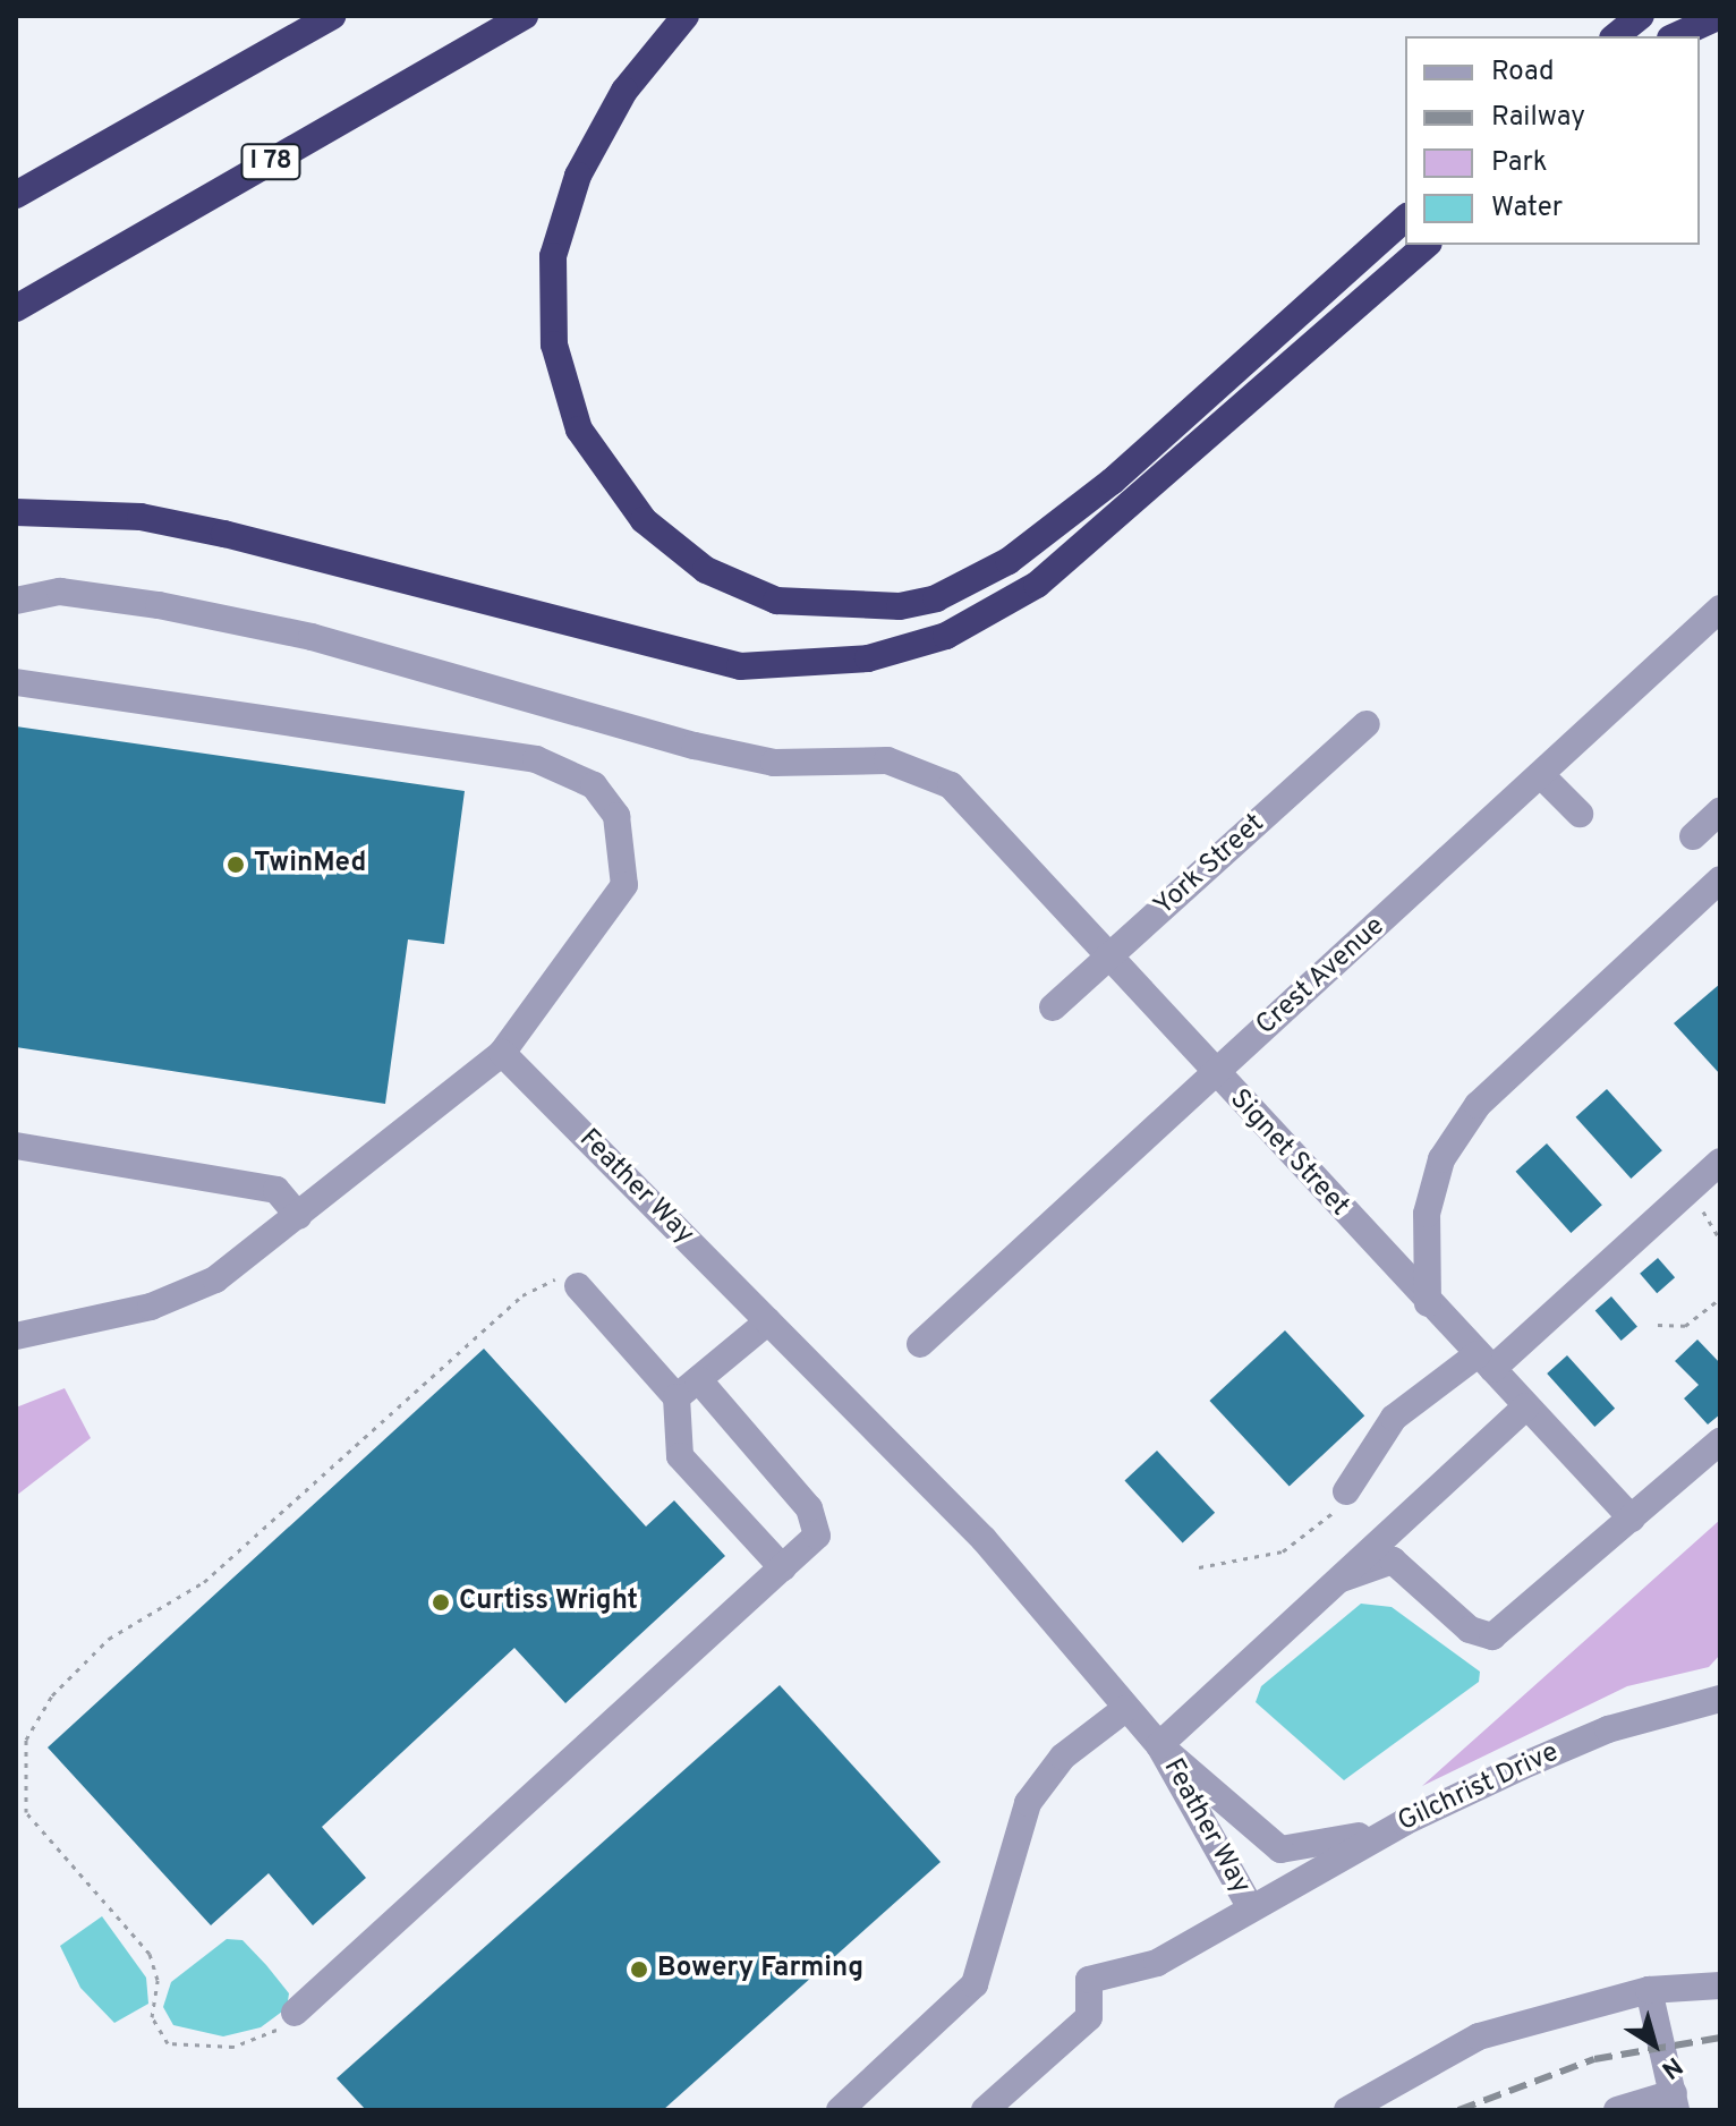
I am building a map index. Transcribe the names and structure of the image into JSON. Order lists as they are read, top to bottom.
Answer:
{
  "streets": {
    "highway": ["I 78"],
    "street": [
      "York Street",
      "Crest Avenue",
      "Signet Street",
      "Feather Way",
      "Gilchrist Drive"
    ]
  },
  "crossings": [
    ["York Street", "Signet Street"],
    ["Crest Avenue", "Signet Street"],
    ["Feather Way", "Gilchrist Drive"]
  ],
  "places": ["TwinMed", "Curtiss Wright", "Bowery Farming"],
  "legend": [
    "Road",
    "Railway",
    "Park",
    "Water"
  ],
  "north": "bottom right"
}
